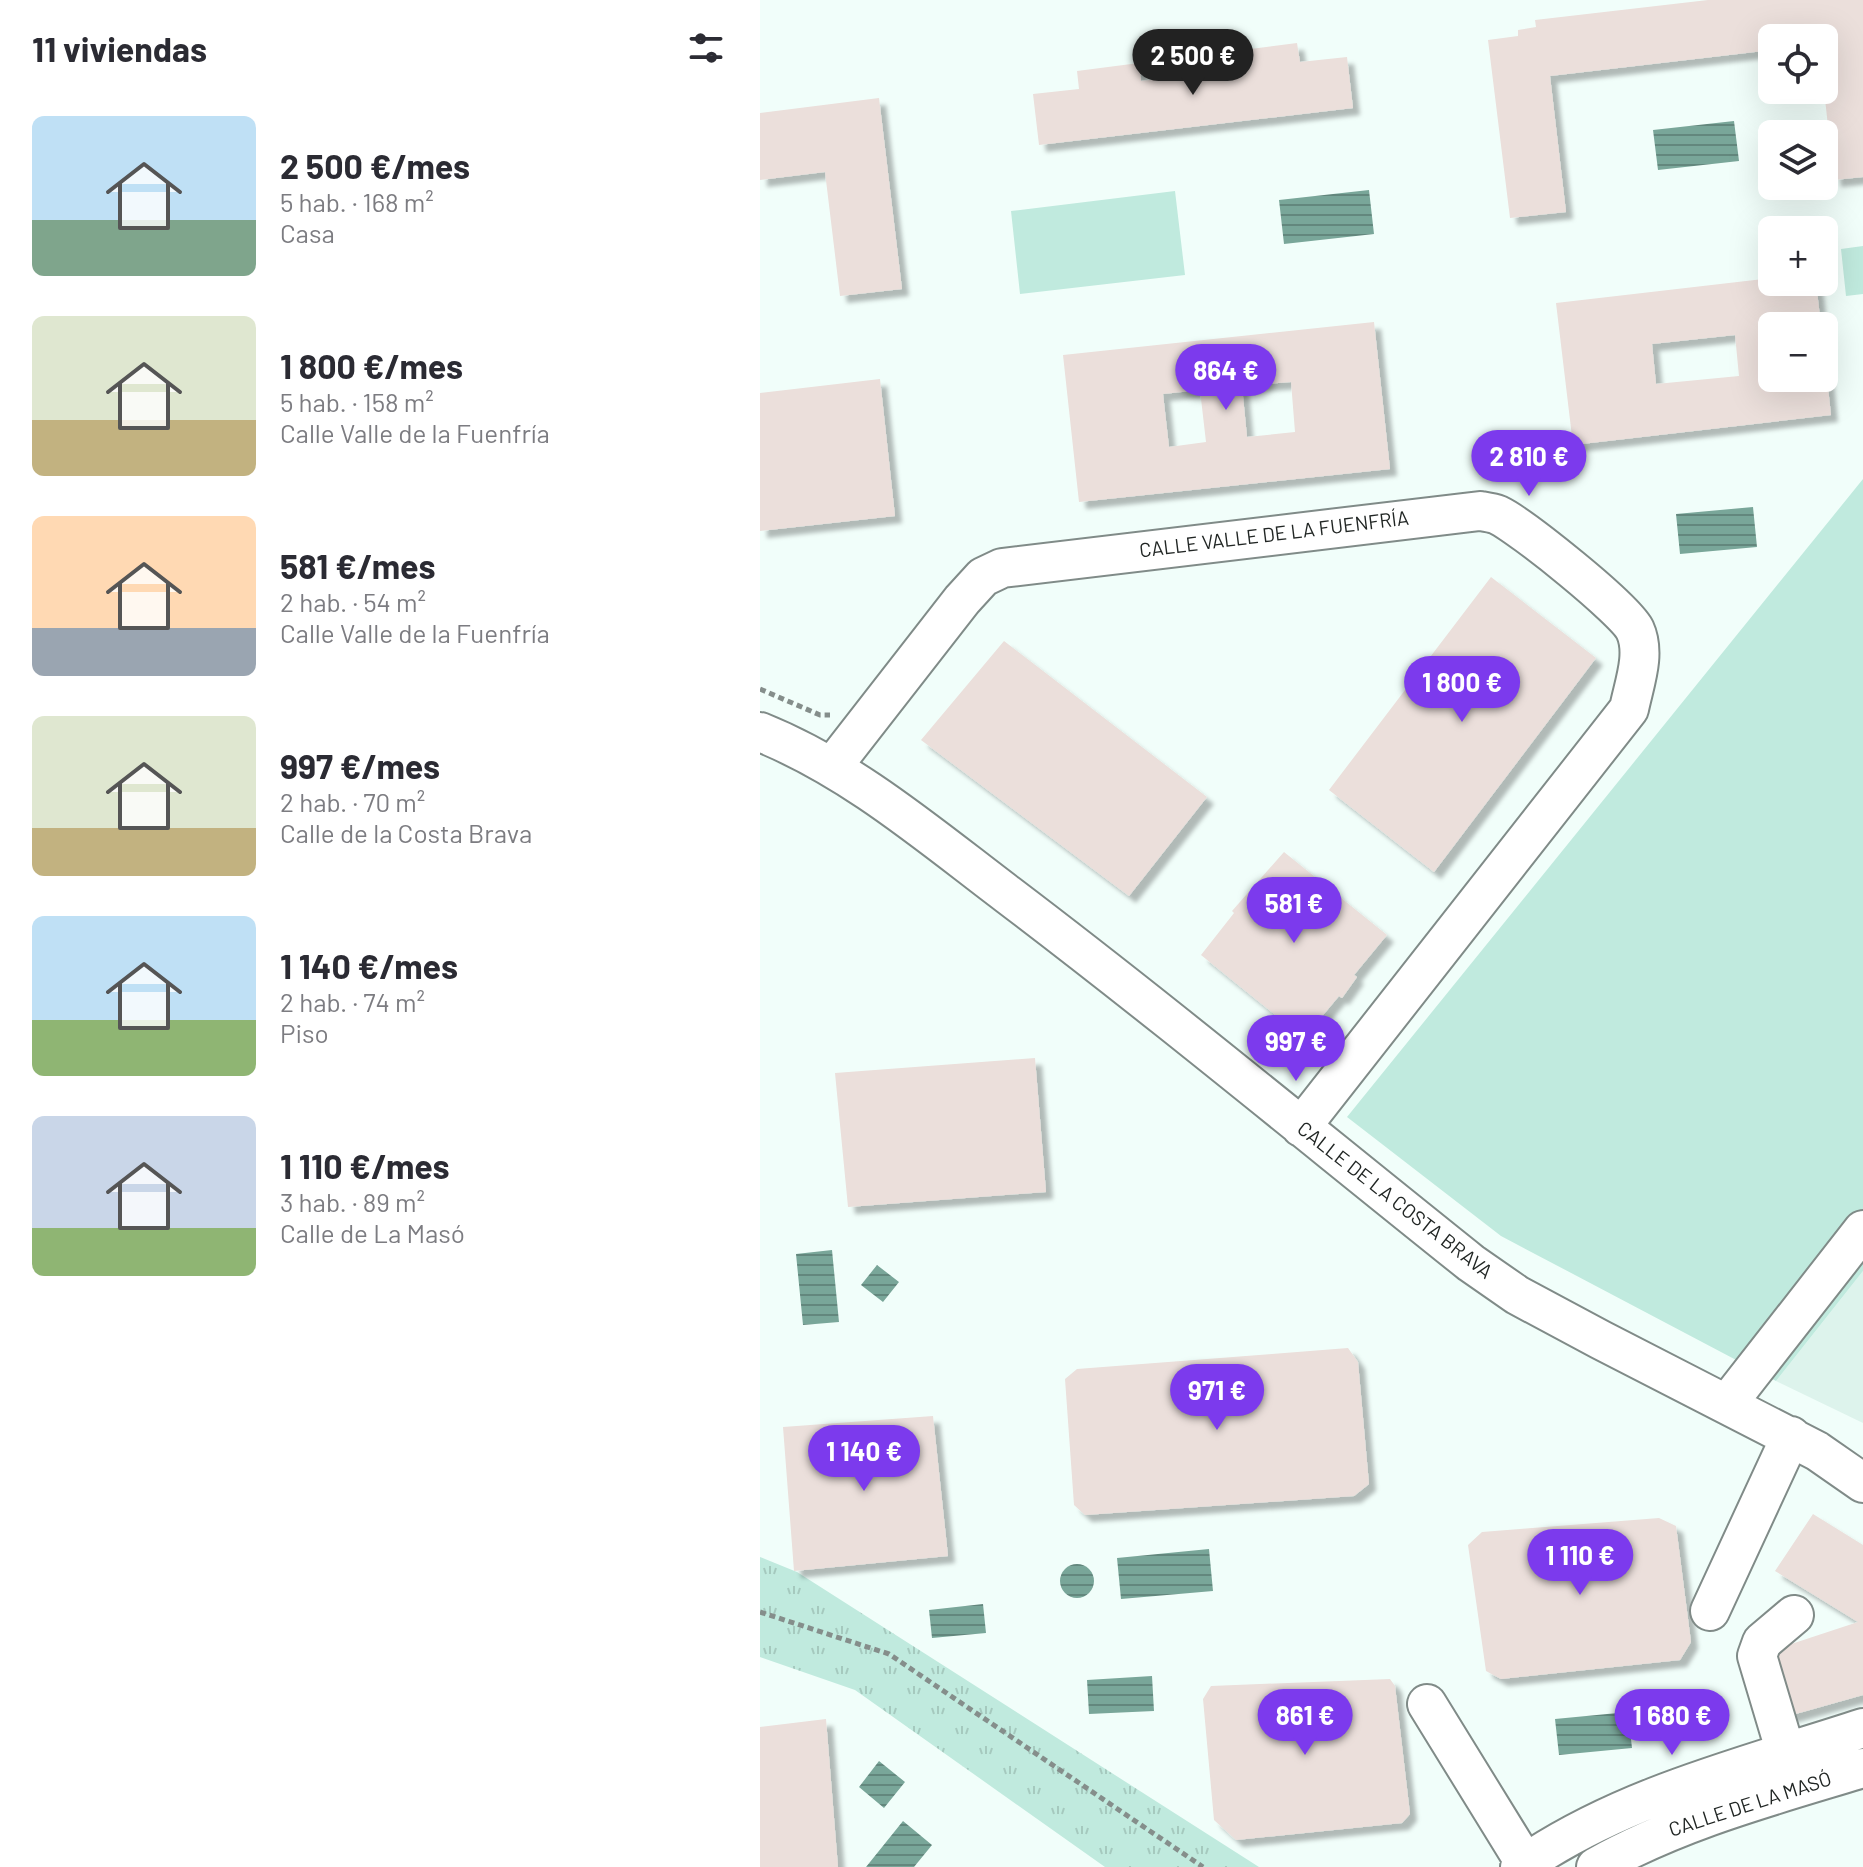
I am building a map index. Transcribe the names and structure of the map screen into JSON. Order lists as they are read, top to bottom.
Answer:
{
  "streets": {
    "street": ["CALLE VALLE DE LA FUENFRÍA", "CALLE DE LA COSTA BRAVA", "CALLE DE LA MASÓ"]
  },
  "crossings": [
    ["CALLE VALLE DE LA FUENFRÍA", "CALLE DE LA COSTA BRAVA"]
  ],
  "page": {
    "heading": "11 viviendas",
    "map_buttons": ["+", "−"],
    "price": [
      "2 500 €",
      "864 €",
      "2 810 €",
      "1 800 €",
      "581 €",
      "997 €",
      "971 €",
      "1 140 €",
      "1 110 €",
      "861 €",
      "1 680 €"
    ],
    "list": [
      {
        "name": "2 500 €/mes",
        "note": "5 hab. · 168 m² · Casa"
      },
      {
        "name": "1 800 €/mes",
        "note": "5 hab. · 158 m² · Calle Valle de la Fuenfría"
      },
      {
        "name": "581 €/mes",
        "note": "2 hab. · 54 m² · Calle Valle de la Fuenfría"
      },
      {
        "name": "997 €/mes",
        "note": "2 hab. · 70 m² · Calle de la Costa Brava"
      },
      {
        "name": "1 140 €/mes",
        "note": "2 hab. · 74 m² · Piso"
      },
      {
        "name": "1 110 €/mes",
        "note": "3 hab. · 89 m² · Calle de La Masó"
      }
    ]
  }
}
